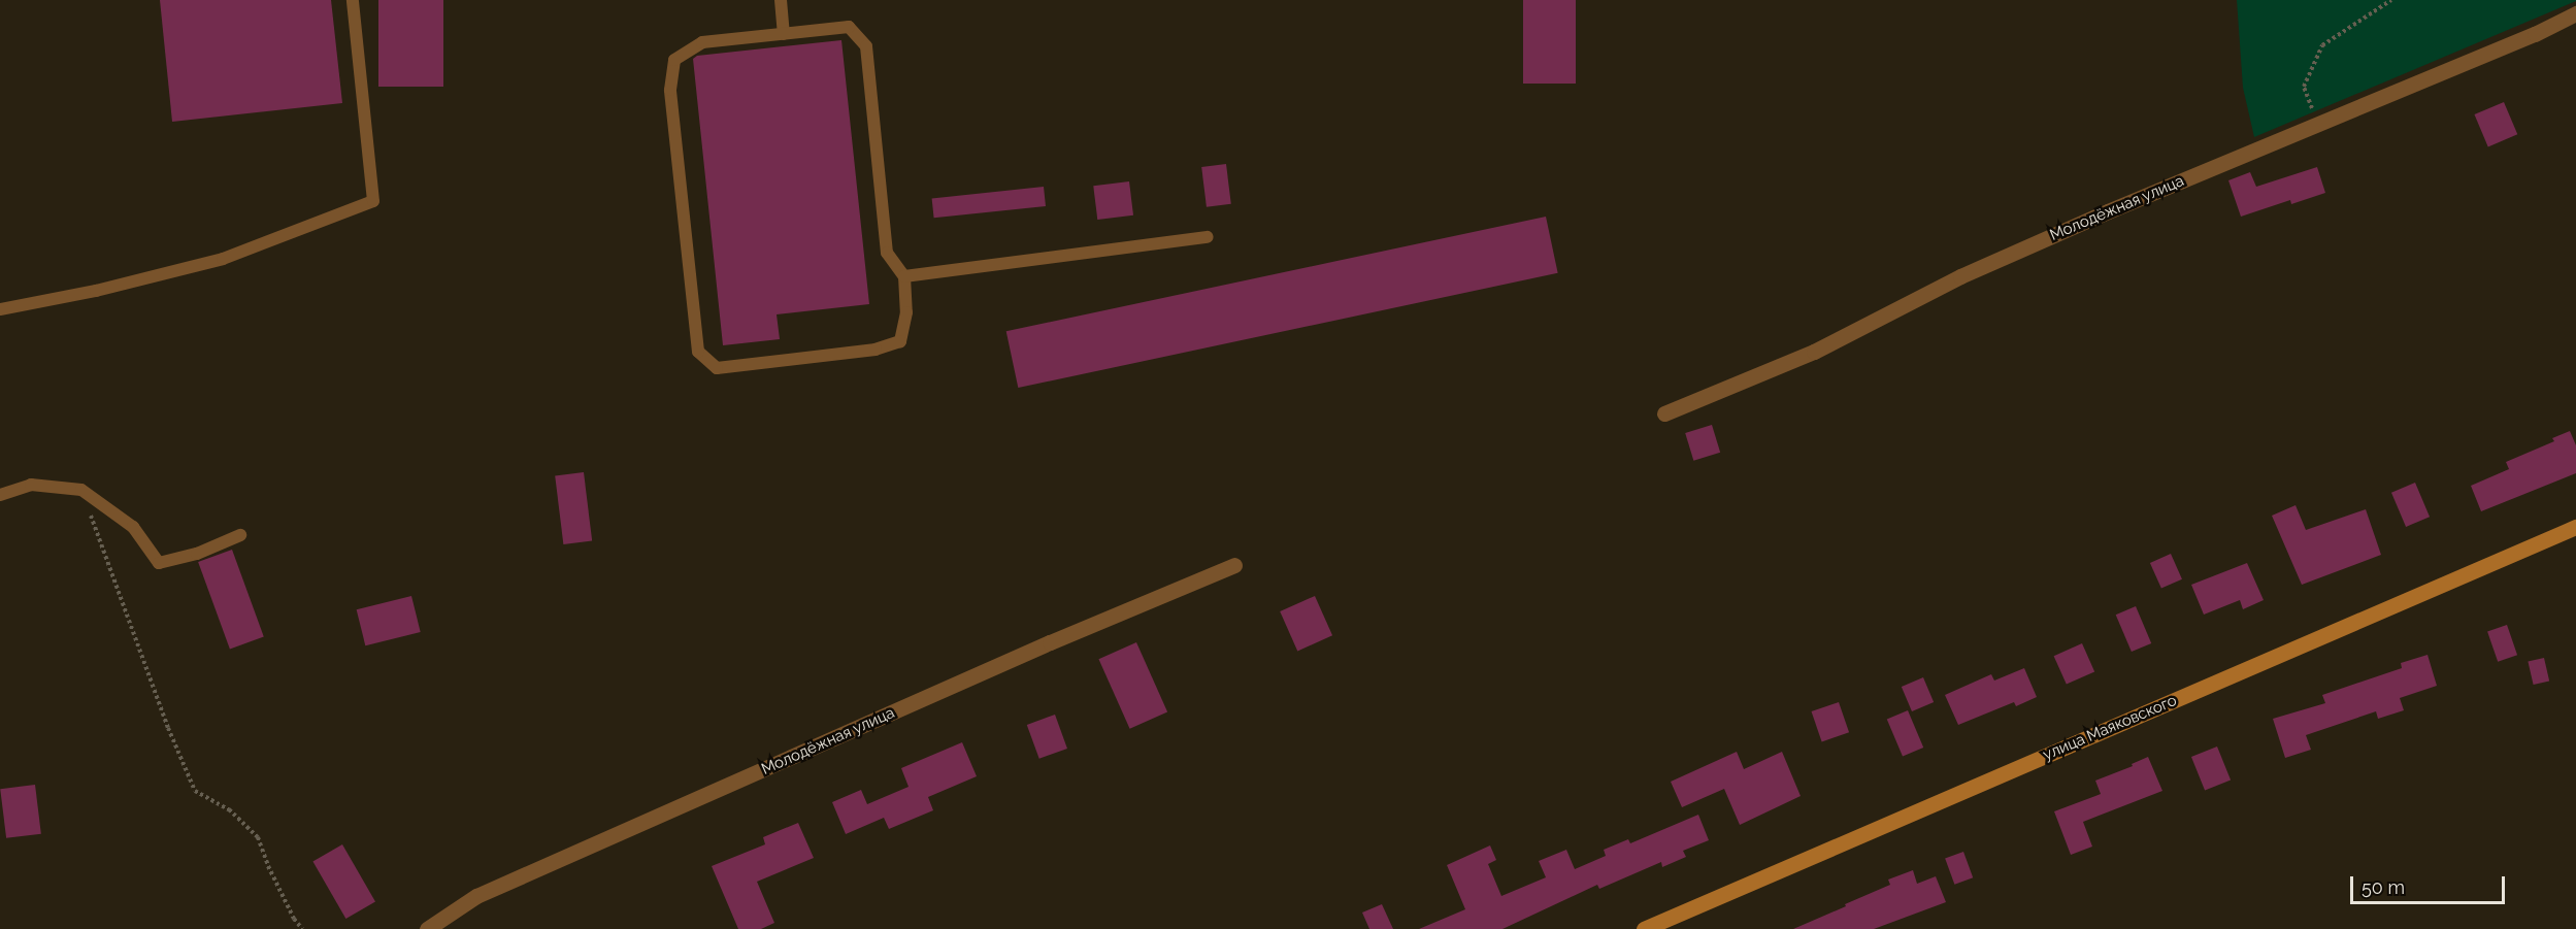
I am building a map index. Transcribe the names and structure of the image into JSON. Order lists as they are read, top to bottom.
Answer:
{
  "streets": {
    "street": ["Молодёжная улица", "улица Маяковского"]
  },
  "scale_bar": "50 m"
}
